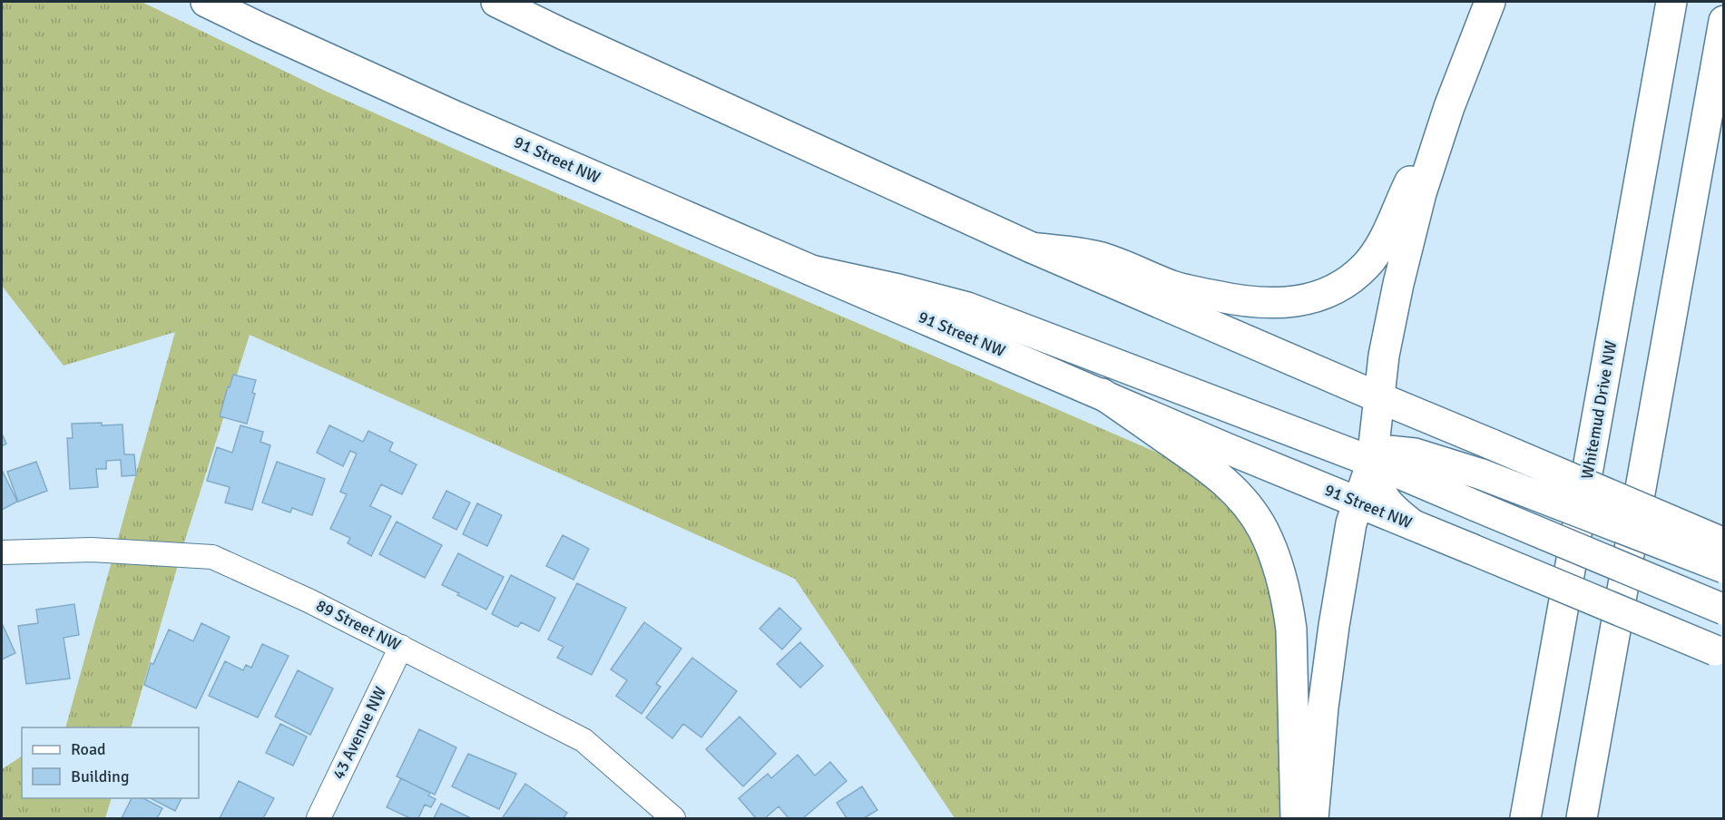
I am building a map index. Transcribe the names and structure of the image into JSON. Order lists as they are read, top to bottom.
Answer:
{
  "streets": {
    "main road": ["91 Street NW", "Whitemud Drive NW"],
    "street": ["89 Street NW", "43 Avenue NW"]
  },
  "crossings": [
    ["89 Street NW", "43 Avenue NW"]
  ],
  "legend": ["Road", "Building"]
}
